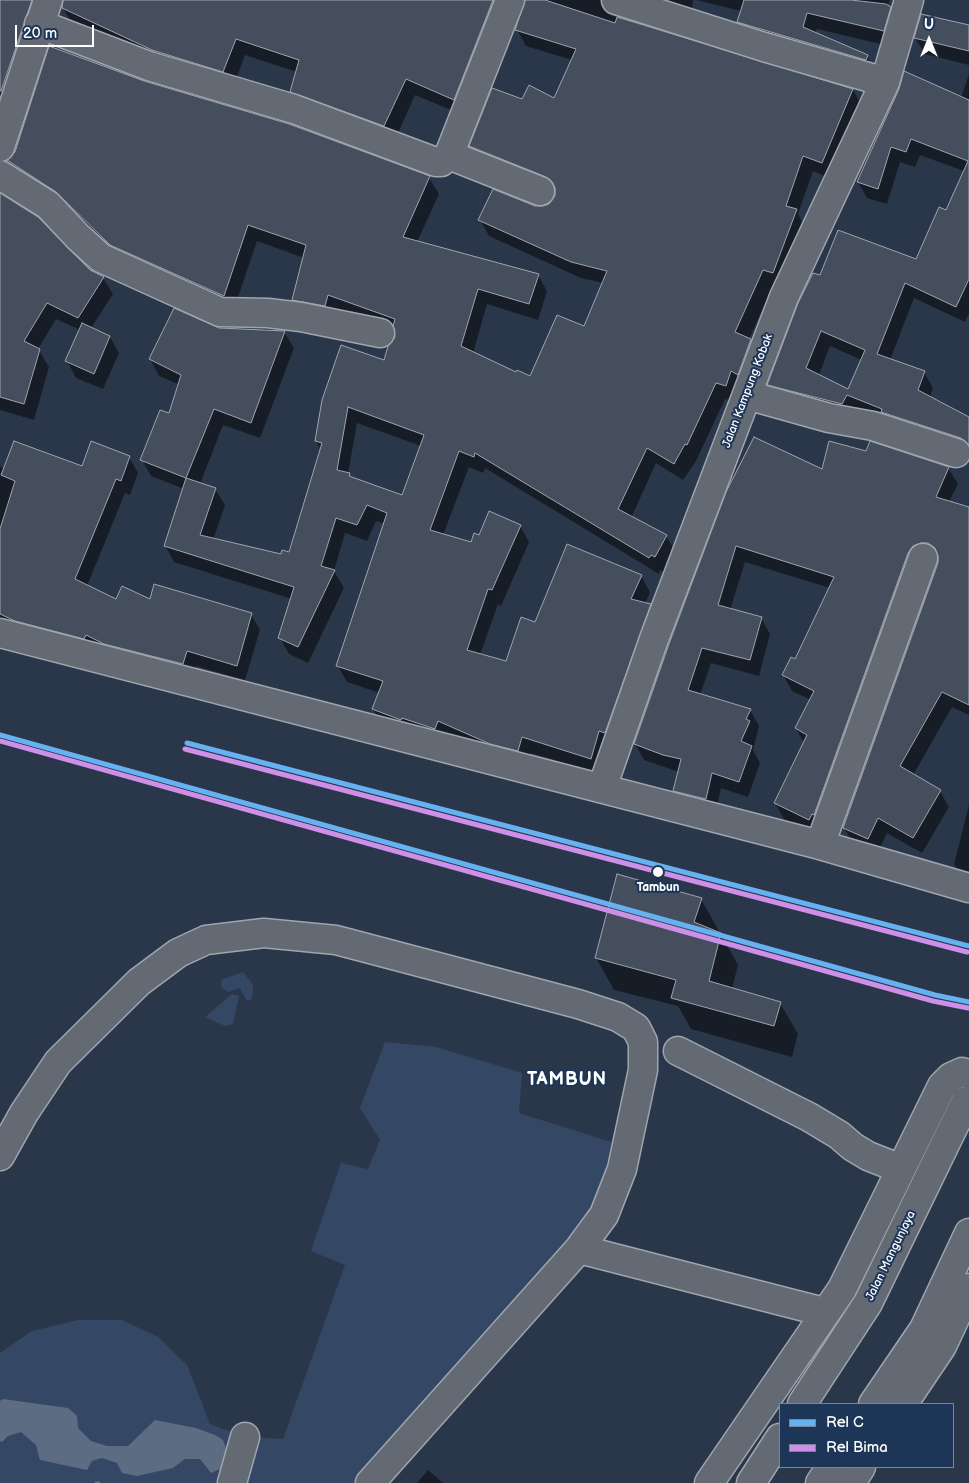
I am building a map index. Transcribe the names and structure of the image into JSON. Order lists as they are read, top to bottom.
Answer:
{
  "streets": {
    "street": ["Jalan Kampung Kobak", "Jalan Mangunjaya"]
  },
  "districts": ["TAMBUN"],
  "places": ["Tambun"],
  "lines": ["rail line C", "rail line Bima"],
  "legend": ["Rel C", "Rel Bima"],
  "scale_bar": "20 m",
  "north": "top"
}
